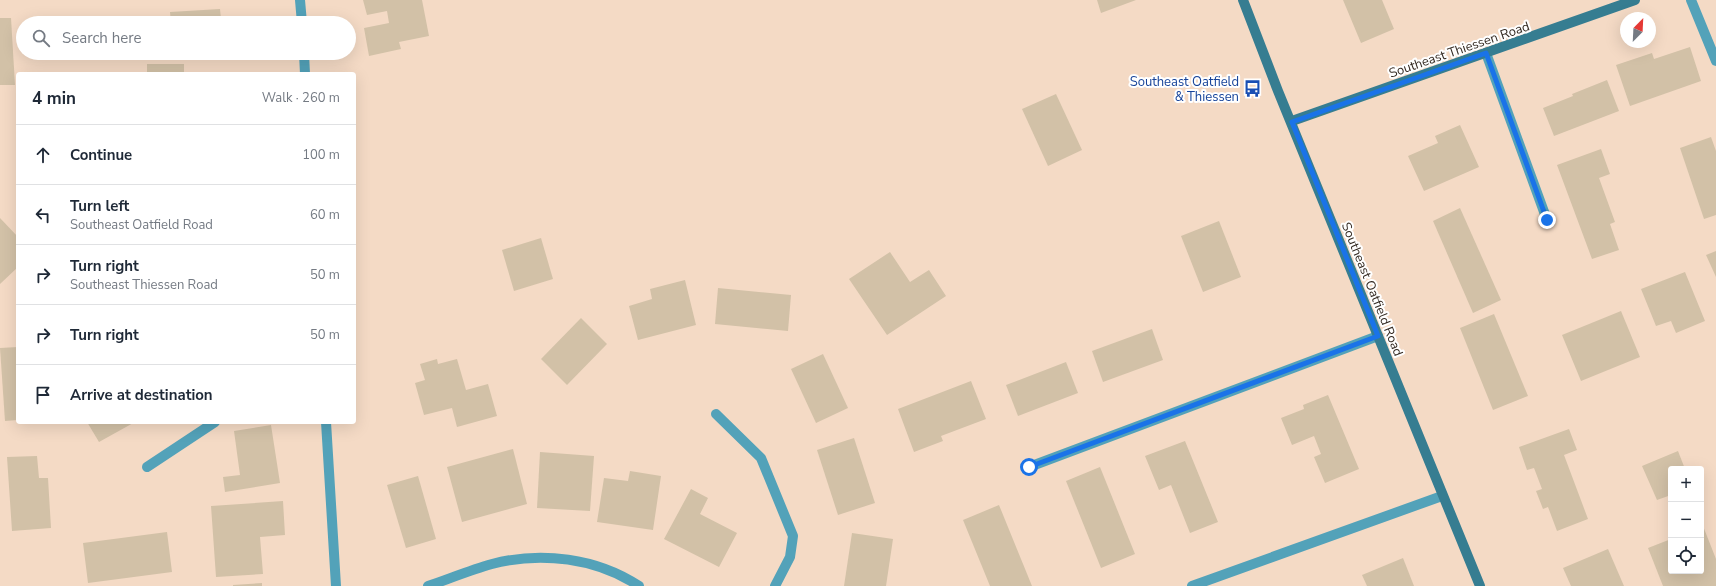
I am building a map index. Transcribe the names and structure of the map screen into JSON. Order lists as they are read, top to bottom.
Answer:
{
  "streets": {
    "main road": ["Southeast Thiessen Road", "Southeast Oatfield Road"]
  },
  "crossings": [
    ["Southeast Thiessen Road", "Southeast Oatfield Road"]
  ],
  "places": {
    "bus stop": ["Southeast Oatfield & Thiessen"]
  },
  "north": "top right",
  "page": {
    "search": "Search here",
    "heading": ["4 min", "Walk · 260 m"],
    "list": [
      ["Continue", "100 m"],
      ["Turn left", "Southeast Oatfield Road", "60 m"],
      ["Turn right", "Southeast Thiessen Road", "50 m"],
      ["Turn right", "50 m"],
      "Arrive at destination"
    ],
    "map_buttons": ["+", "−"]
  }
}
